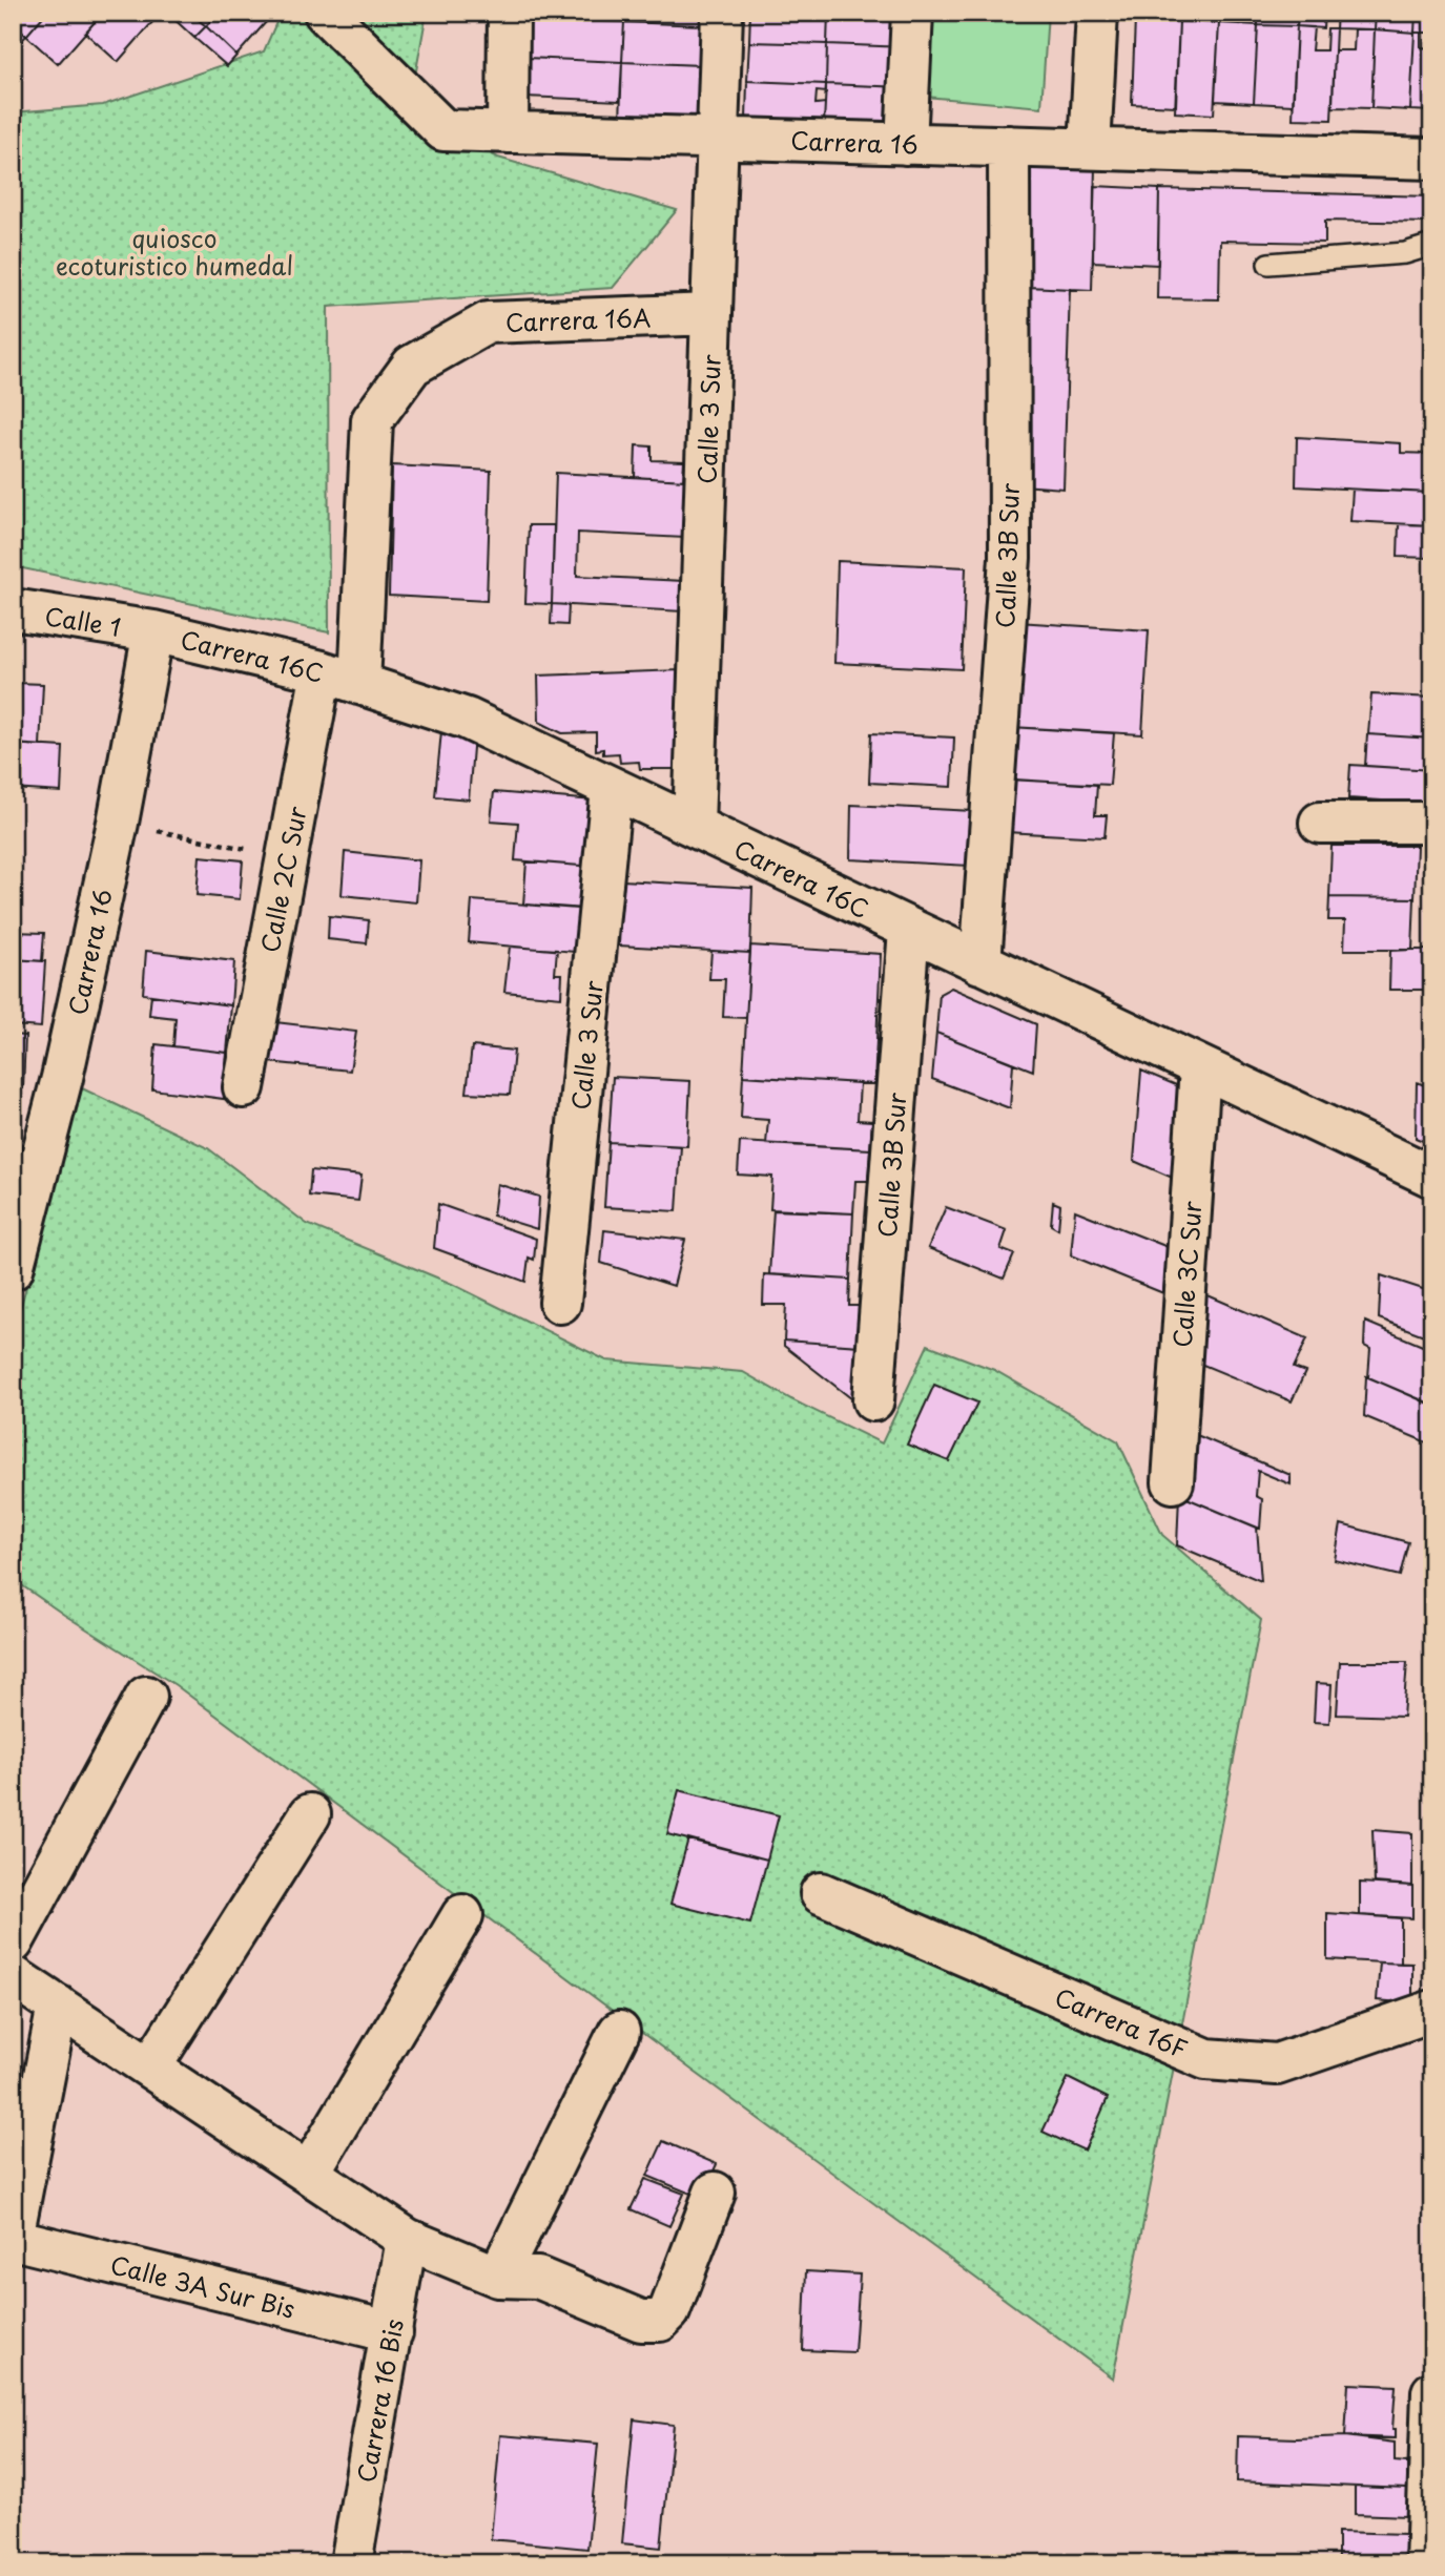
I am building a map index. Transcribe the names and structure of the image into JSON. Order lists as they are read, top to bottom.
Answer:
{
  "streets": {
    "street": [
      "Carrera 16",
      "Carrera 16A",
      "Calle 3 Sur",
      "Calle 3B Sur",
      "Calle 1",
      "Carrera 16C",
      "Calle 2C Sur",
      "Calle 3C Sur",
      "Carrera 16F",
      "Calle 3A Sur Bis",
      "Carrera 16 Bis"
    ]
  },
  "crossings": [
    ["Carrera 16", "Calle 3 Sur"],
    ["Carrera 16", "Calle 3B Sur"],
    ["Carrera 16", "Calle 1"],
    ["Carrera 16", "Carrera 16C"],
    ["Carrera 16A", "Calle 3 Sur"],
    ["Carrera 16A", "Carrera 16C"],
    ["Calle 3 Sur", "Carrera 16C"],
    ["Calle 3B Sur", "Carrera 16C"],
    ["Calle 1", "Carrera 16C"],
    ["Carrera 16C", "Calle 2C Sur"],
    ["Carrera 16C", "Calle 3C Sur"],
    ["Calle 3A Sur Bis", "Carrera 16 Bis"]
  ],
  "parks": ["quiosco ecoturistico humedal"]
}
